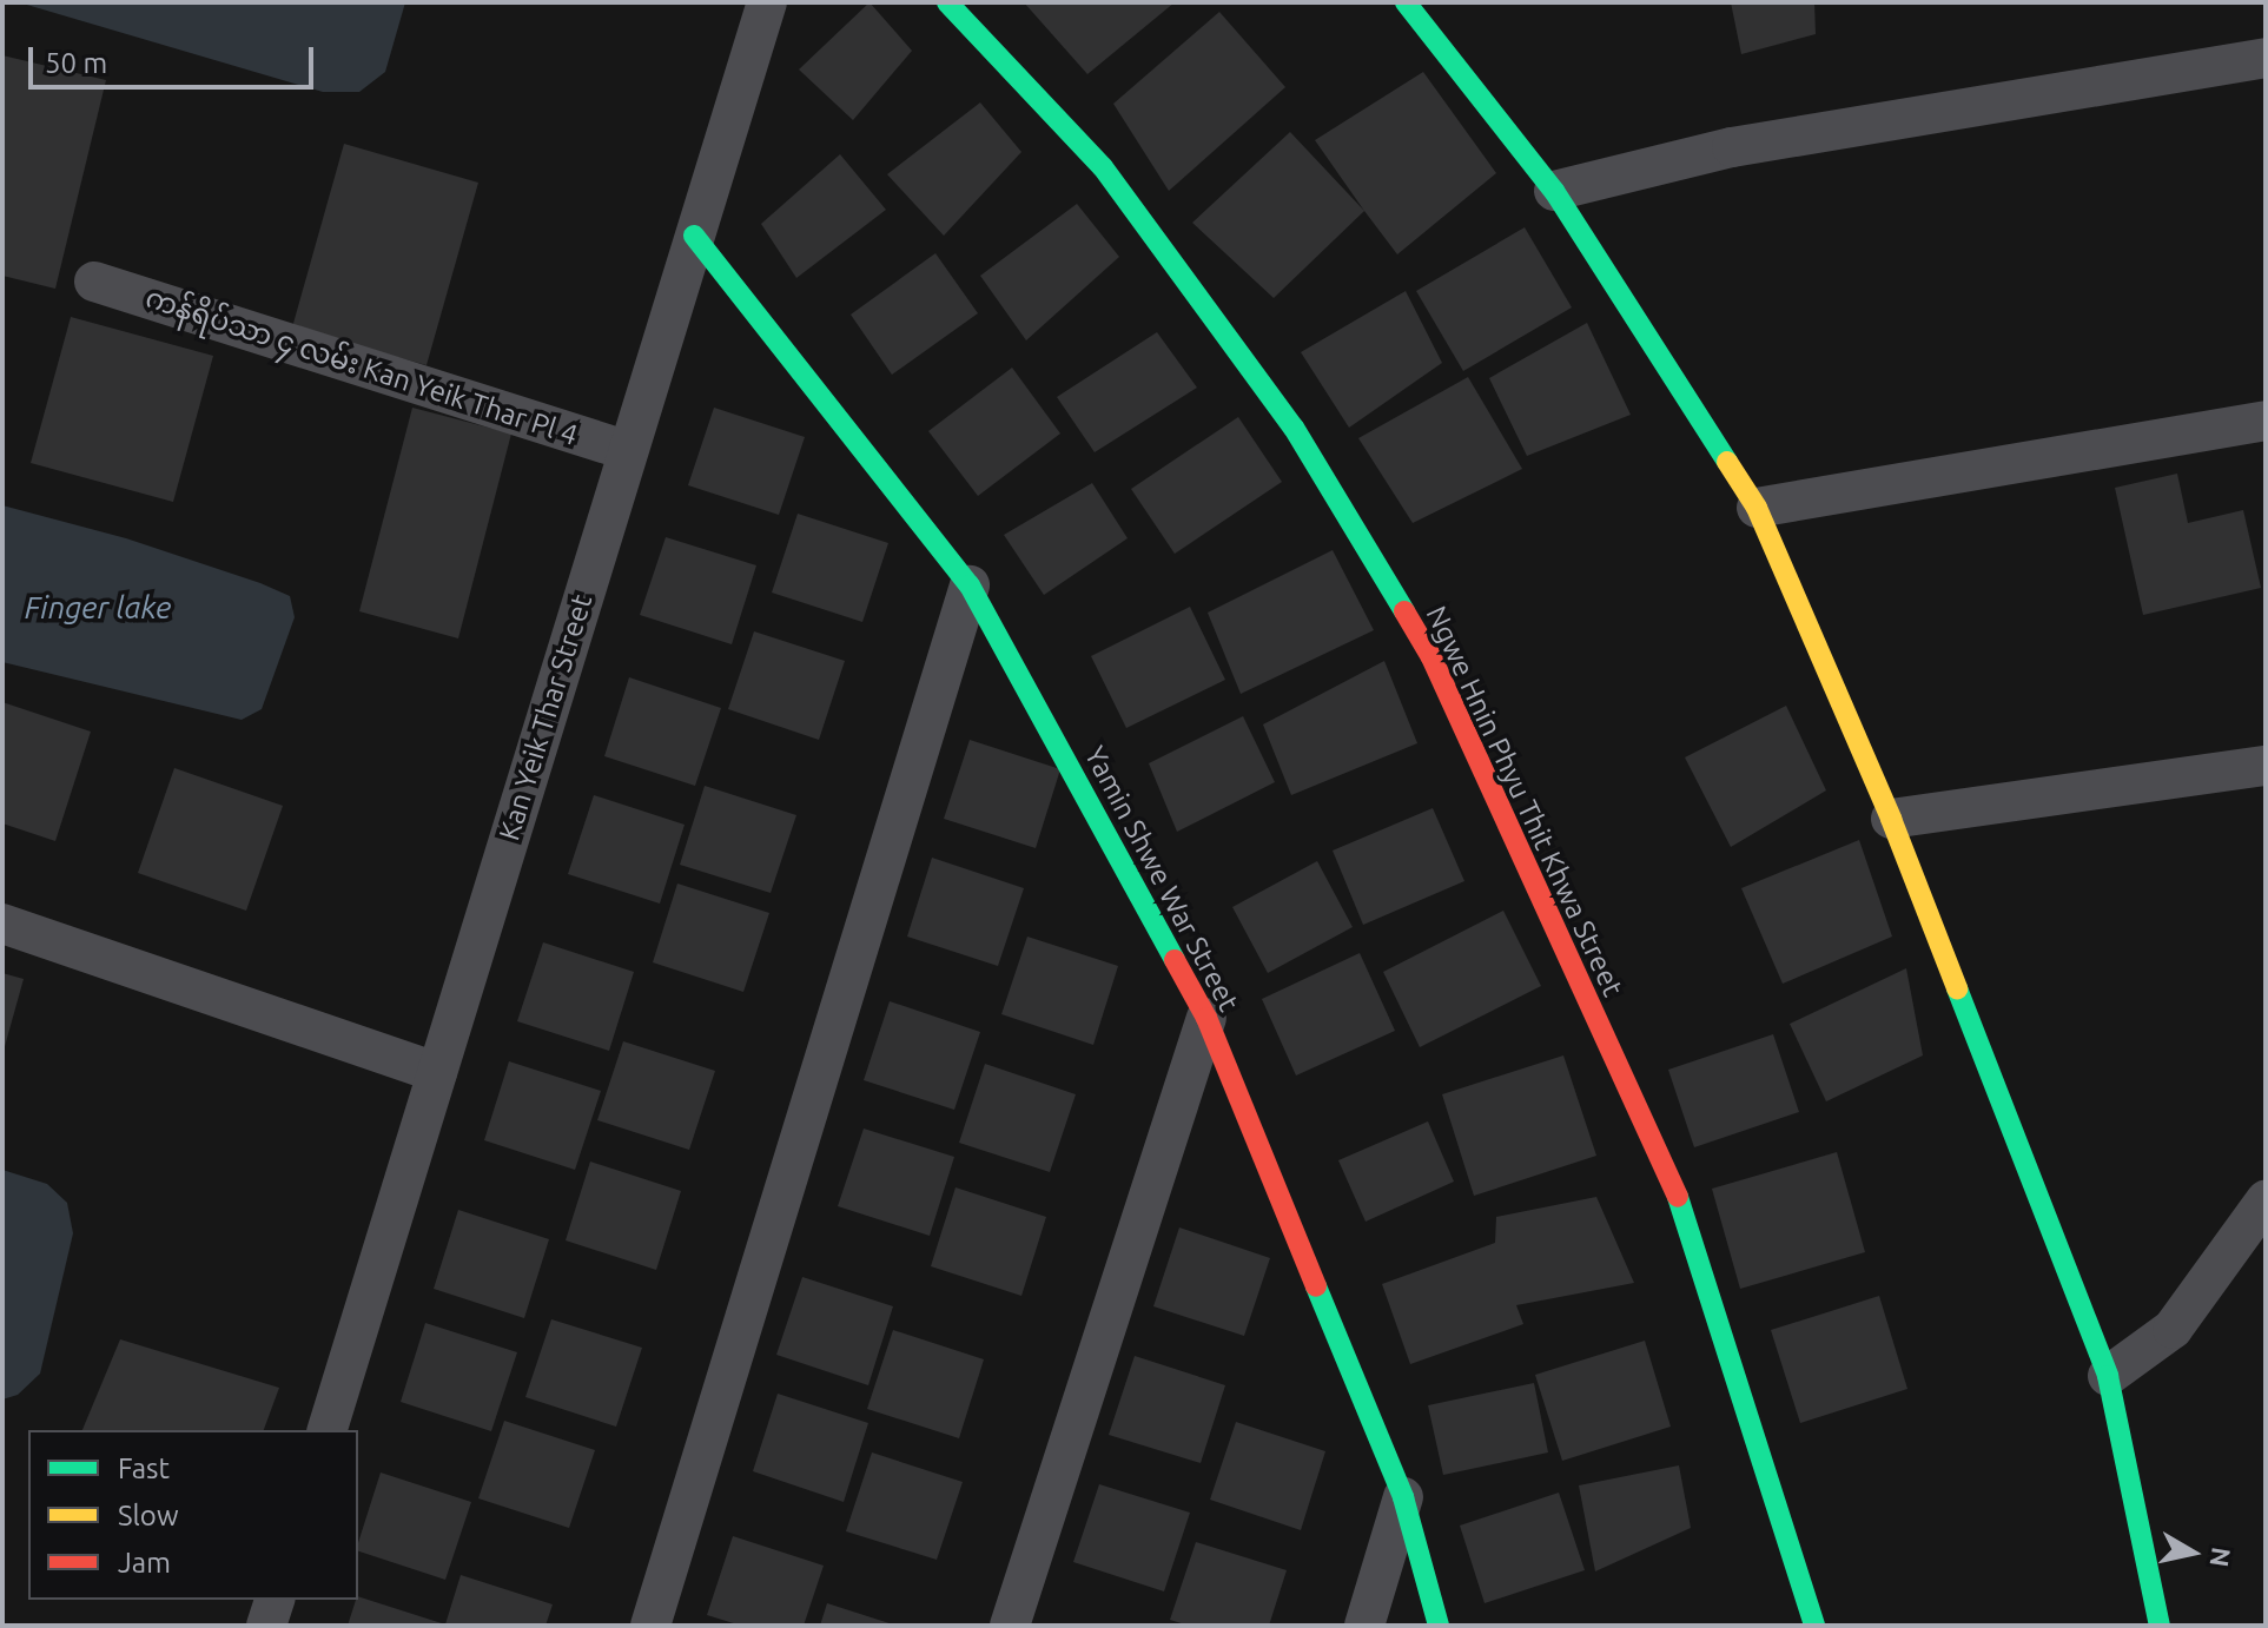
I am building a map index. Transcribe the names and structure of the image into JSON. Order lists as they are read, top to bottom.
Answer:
{
  "streets": {
    "street": [
      "ကန်ရိပ်သာ ၄ လမ်း Kan Yeik Thar Pl 4",
      "Kan Yeik Thar Street",
      "Ngwe Hnin Phyu Thit Khwa Street",
      "Yamin Shwe War Street"
    ]
  },
  "crossings": [
    ["ကန်ရိပ်သာ ၄ လမ်း Kan Yeik Thar Pl 4", "Kan Yeik Thar Street"],
    ["Kan Yeik Thar Street", "Yamin Shwe War Street"]
  ],
  "water": ["Finger lake"],
  "legend": ["Fast", "Slow", "Jam"],
  "scale_bar": "50 m",
  "north": "right"
}
